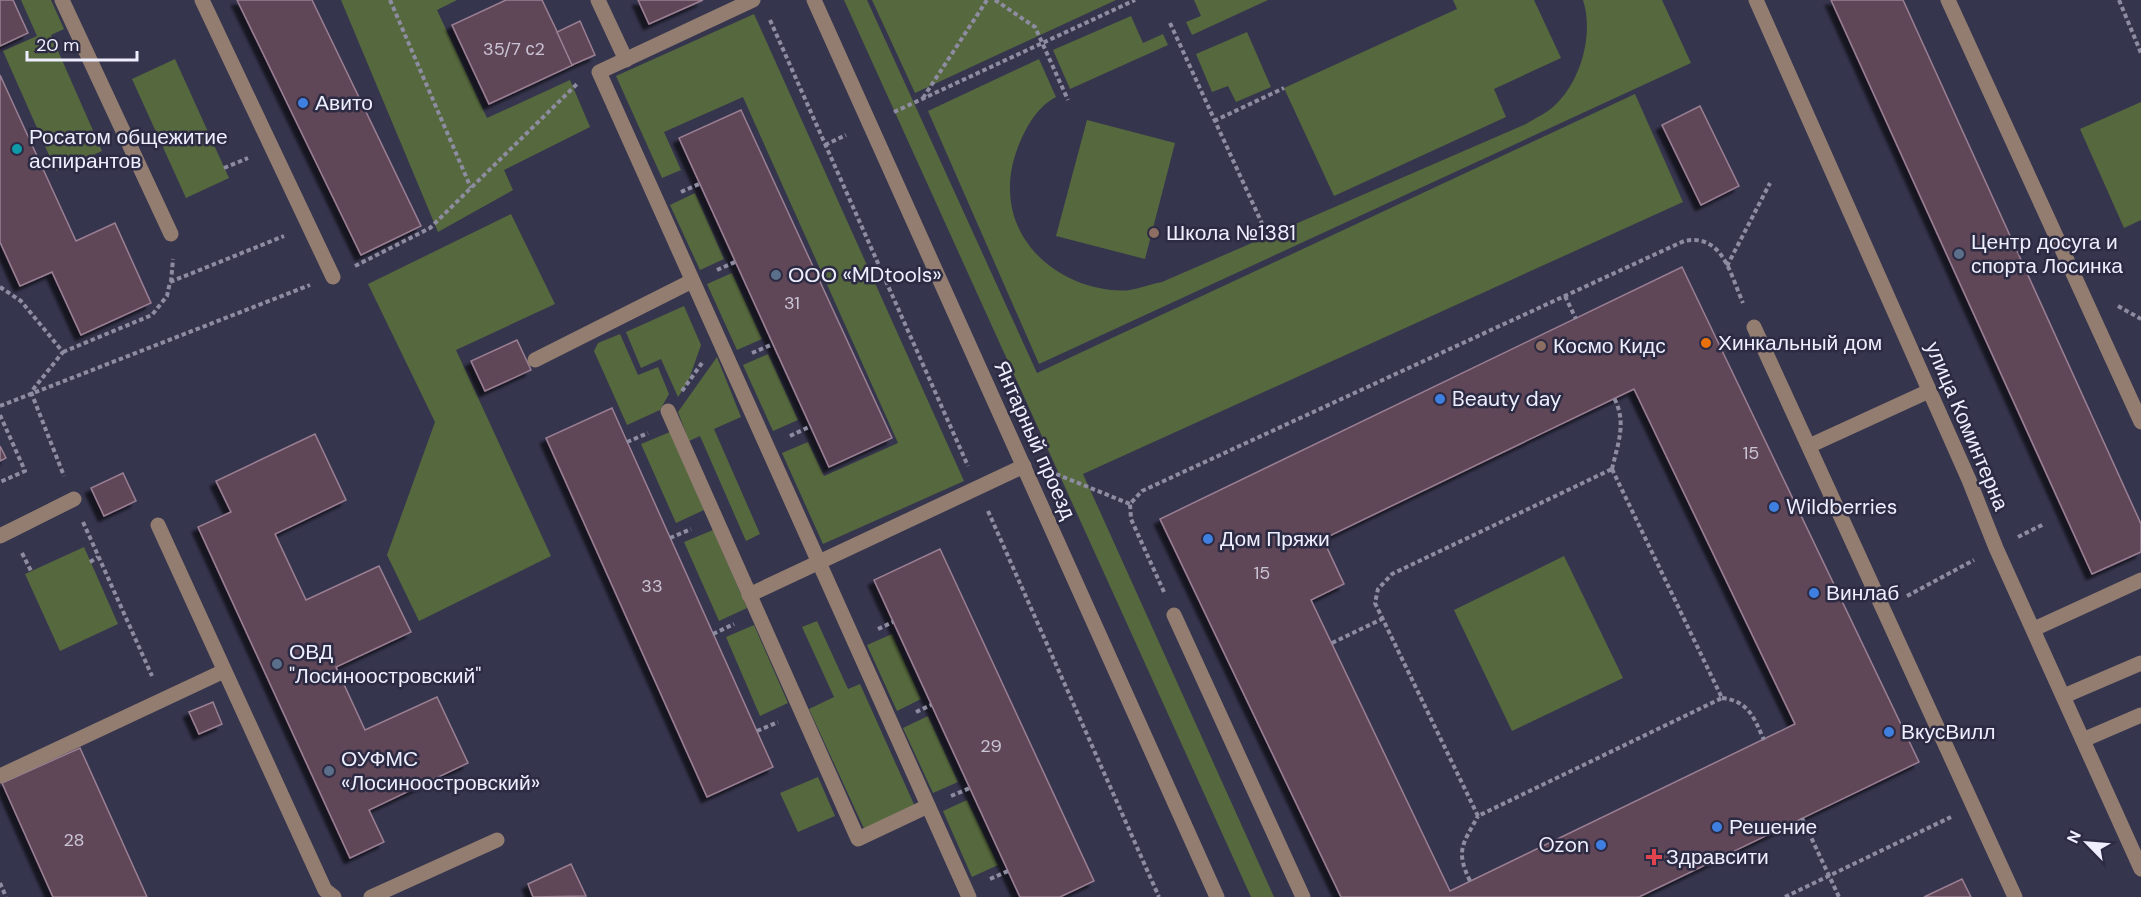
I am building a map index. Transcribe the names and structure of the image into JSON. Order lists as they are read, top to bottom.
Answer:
{
  "streets": {
    "street": ["улица Коминтерна", "Янтарный проезд"]
  },
  "places": {
    "other": [
      "Авито",
      "Росатом общежитие аспирантов",
      "Школа №1381",
      "Центр досуга и спорта Лосинка",
      "ООО «MDtools»",
      "Хинкальный дом",
      "Космо Кидс",
      "Beauty day",
      "Wildberries",
      "Дом Пряжи",
      "Винлаб",
      "ОВД \"Лосиноостровский\"",
      "ВкусВилл",
      "ОУФМС «Лосиноостровский»",
      "Решение",
      "Ozon"
    ],
    "health": ["Здравсити"]
  },
  "house_numbers": [
    "35/7 с2",
    "31",
    "15",
    "15",
    "33",
    "29",
    "28"
  ],
  "scale_bar": "20 m",
  "north": "top left"
}
